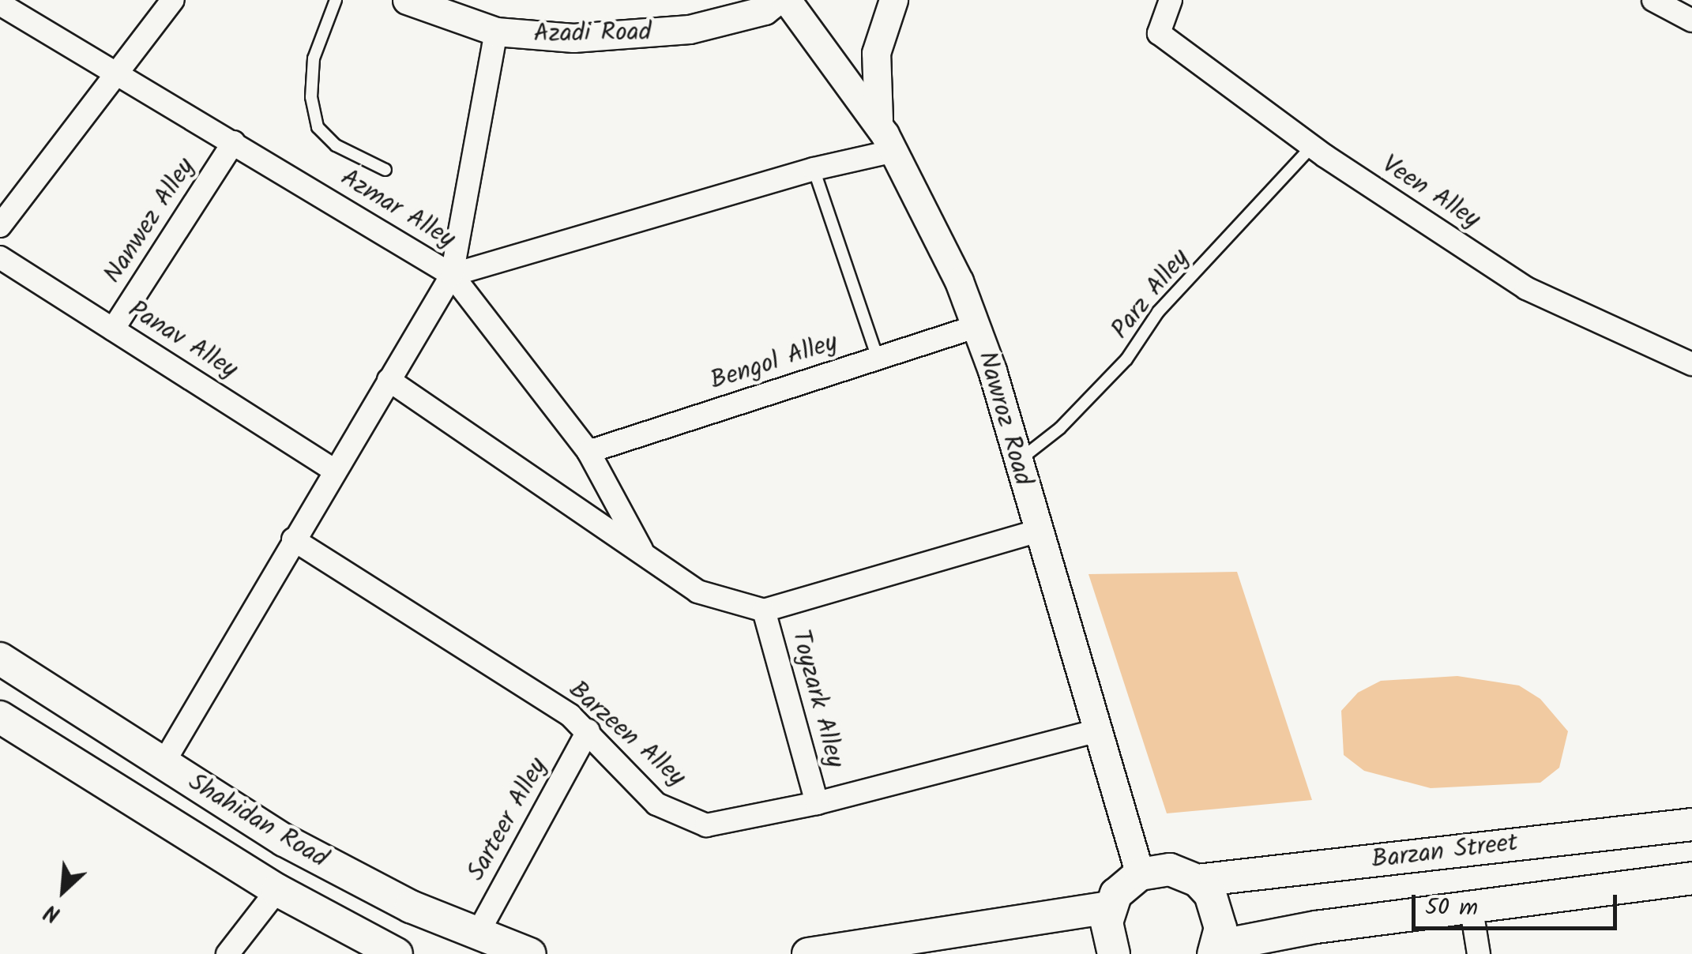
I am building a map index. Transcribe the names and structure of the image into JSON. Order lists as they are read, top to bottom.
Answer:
{
  "streets": {
    "main road": ["Shahidan Road", "Barzan Street"],
    "street": [
      "Azadi Road",
      "Veen Alley",
      "Azmar Alley",
      "Nanwez Alley",
      "Panav Alley",
      "Bengol Alley",
      "Nawroz Road",
      "Toyzark Alley",
      "Barzeen Alley",
      "Sarteer Alley"
    ],
    "lane": ["Parz Alley"]
  },
  "crossings": [
    ["Veen Alley", "Parz Alley"],
    ["Azmar Alley", "Nanwez Alley"],
    ["Azmar Alley", "Nawroz Road"],
    ["Nanwez Alley", "Panav Alley"],
    ["Parz Alley", "Nawroz Road"],
    ["Bengol Alley", "Nawroz Road"],
    ["Nawroz Road", "Barzeen Alley"],
    ["Toyzark Alley", "Barzeen Alley"],
    ["Barzeen Alley", "Sarteer Alley"],
    ["Sarteer Alley", "Shahidan Road"]
  ],
  "scale_bar": "50 m",
  "north": "bottom left"
}
